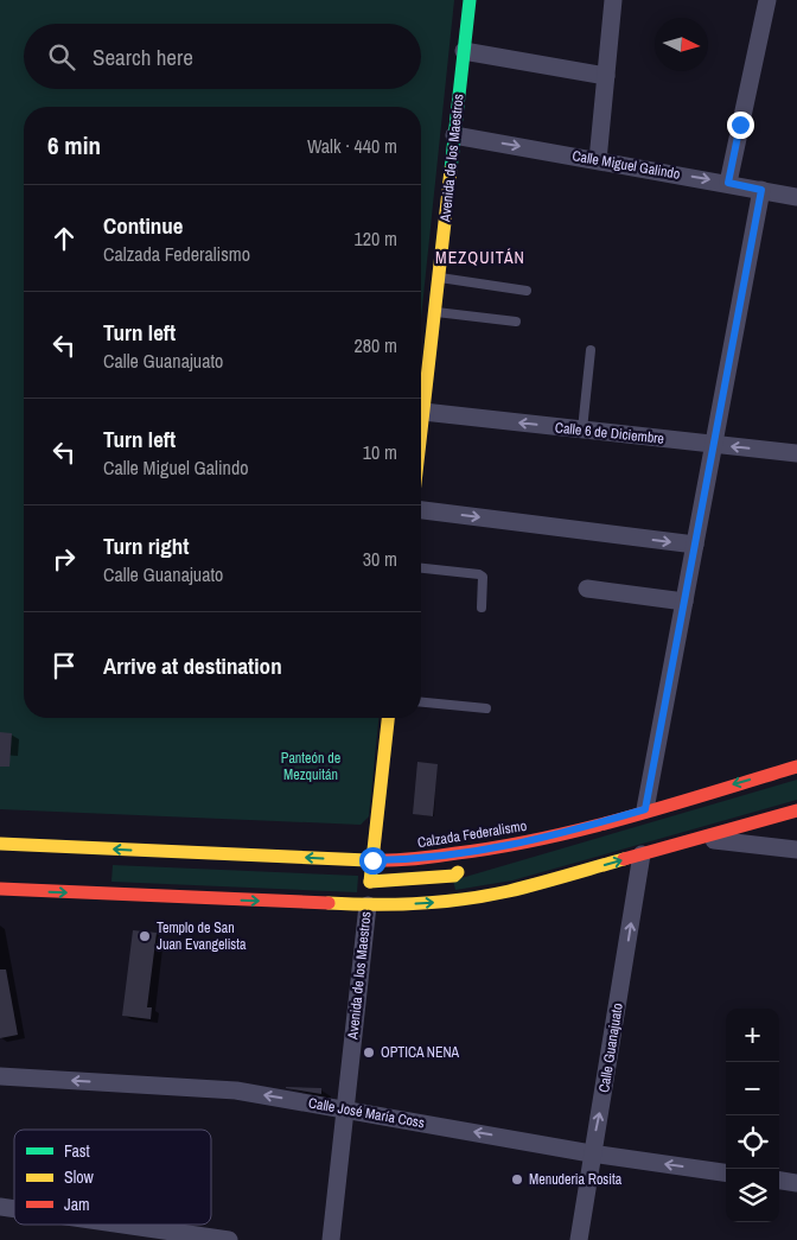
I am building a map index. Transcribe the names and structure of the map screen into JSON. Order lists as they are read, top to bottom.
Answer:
{
  "streets": {
    "main road": ["Avenida de los Maestros", "Calzada Federalismo"],
    "street": [
      "Calle Miguel Galindo",
      "Calle 6 de Diciembre",
      "Calle Guanajuato",
      "Calle José María Coss"
    ]
  },
  "crossings": [
    ["Avenida de los Maestros", "Calle Miguel Galindo"],
    ["Avenida de los Maestros", "Calle 6 de Diciembre"],
    ["Avenida de los Maestros", "Calzada Federalismo"],
    ["Avenida de los Maestros", "Calle José María Coss"],
    ["Calle Guanajuato", "Calle José María Coss"]
  ],
  "one_way": ["Calle Guanajuato", "Calle José María Coss"],
  "districts": ["MEZQUITÁN"],
  "parks": ["Panteón de Mezquitán"],
  "places": ["Templo de San Juan Evangelista", "OPTICA NENA", "Menuderia Rosita"],
  "legend": ["Fast", "Slow", "Jam"],
  "north": "right",
  "page": {
    "search": "Search here",
    "heading": ["6 min", "Walk · 440 m"],
    "list": [
      ["Continue", "Calzada Federalismo", "120 m"],
      ["Turn left", "Calle Guanajuato", "280 m"],
      ["Turn left", "Calle Miguel Galindo", "10 m"],
      ["Turn right", "Calle Guanajuato", "30 m"],
      "Arrive at destination"
    ],
    "map_buttons": ["+", "−"]
  }
}
